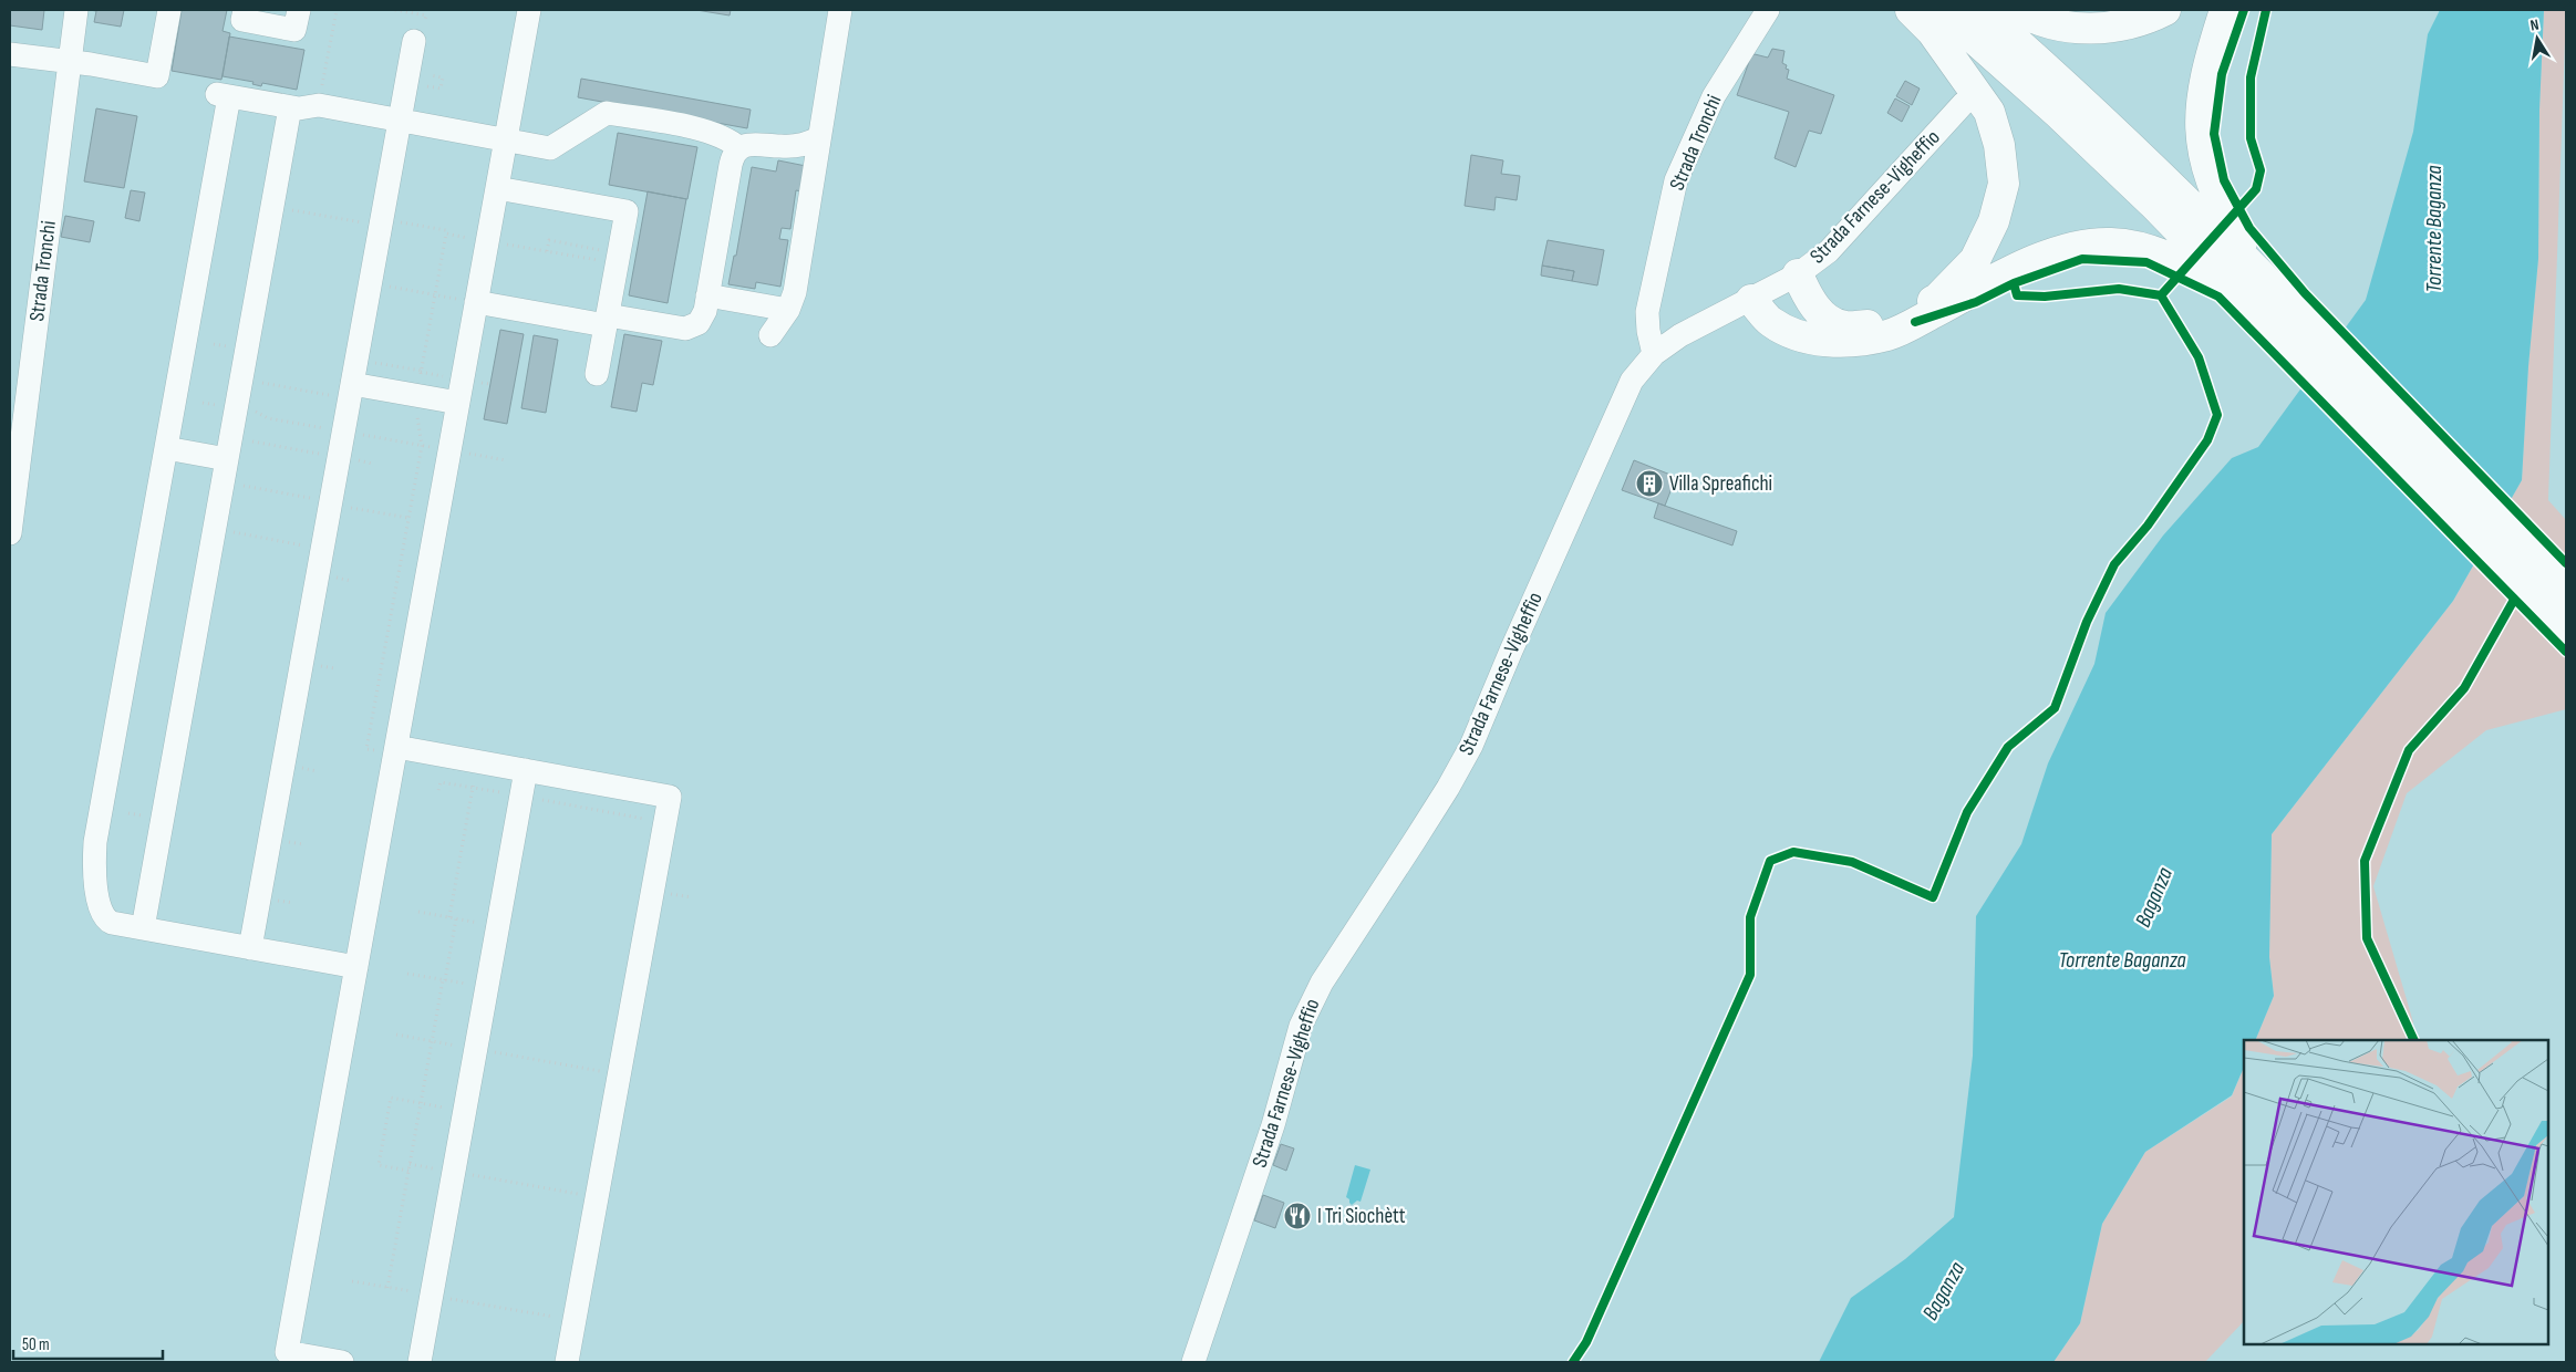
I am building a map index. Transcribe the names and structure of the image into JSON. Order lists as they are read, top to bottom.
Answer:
{
  "streets": {
    "street": ["Strada Tronchi", "Strada Farnese-Vigheffio"]
  },
  "crossings": [
    ["Strada Tronchi", "Strada Farnese-Vigheffio"]
  ],
  "water": ["Torrente Baganza", "Baganza"],
  "places": {
    "building": ["Villa Spreafichi"],
    "restaurant": ["I Tri Siochètt"]
  },
  "scale_bar": "50 m",
  "north": "top"
}
